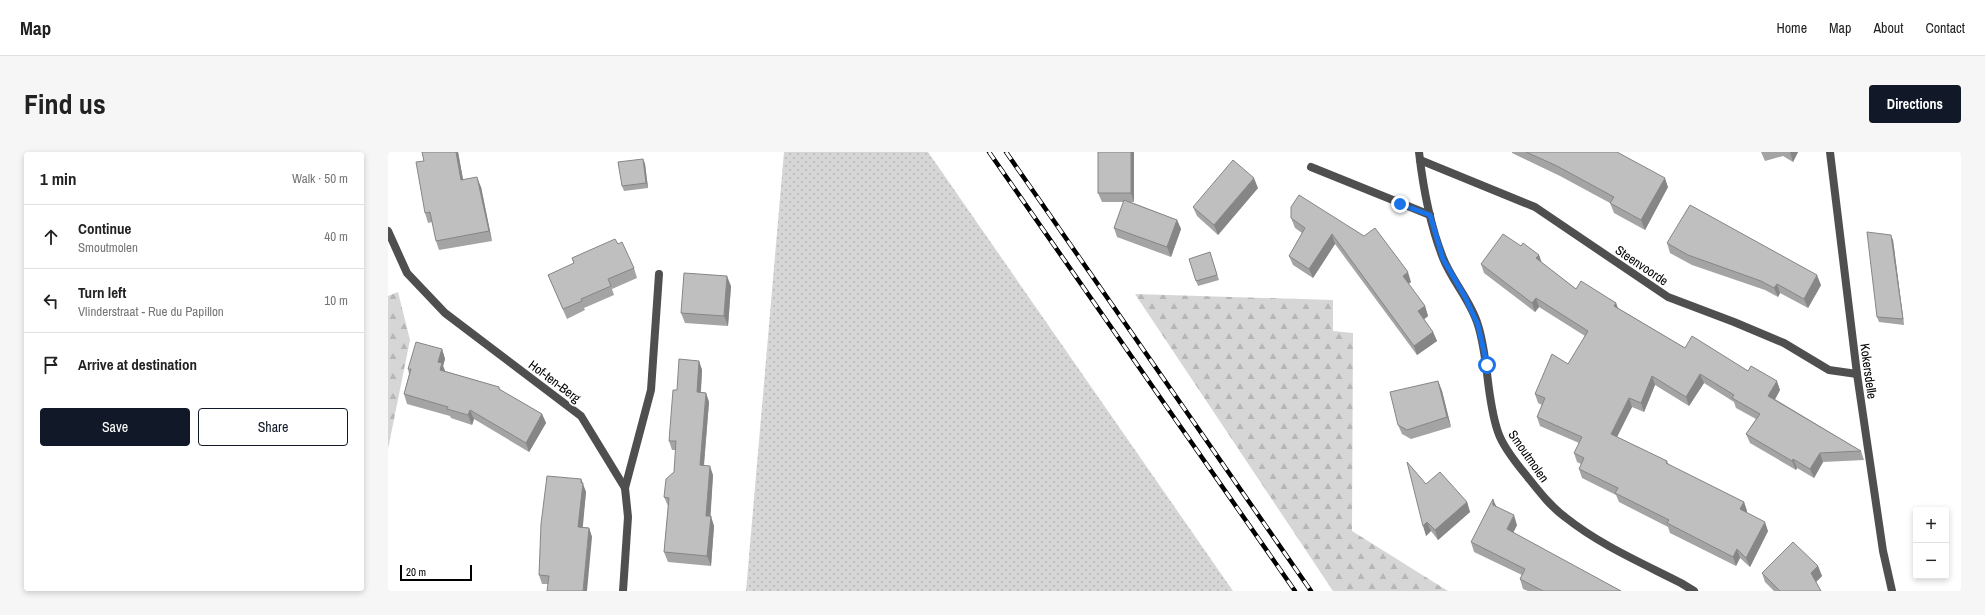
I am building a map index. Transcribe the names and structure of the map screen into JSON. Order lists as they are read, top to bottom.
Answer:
{
  "streets": {
    "street": [
      "Steenvoorde",
      "Kokersdelle",
      "Hof-ten-Berg",
      "Smoutmolen"
    ]
  },
  "crossings": [
    ["Steenvoorde", "Kokersdelle"],
    ["Steenvoorde", "Smoutmolen"]
  ],
  "scale_bar": "20 m",
  "page": {
    "header": "Map",
    "nav": [
      "Home",
      "Map",
      "About",
      "Contact"
    ],
    "title": "Find us",
    "buttons": [
      "Directions",
      ["Save", "Share"]
    ],
    "heading": ["1 min", "Walk · 50 m"],
    "list": [
      ["Continue", "Smoutmolen", "40 m"],
      ["Turn left", "Vlinderstraat - Rue du Papillon", "10 m"],
      "Arrive at destination"
    ],
    "map_buttons": ["+", "−"],
    "scale": "20 m"
  }
}
